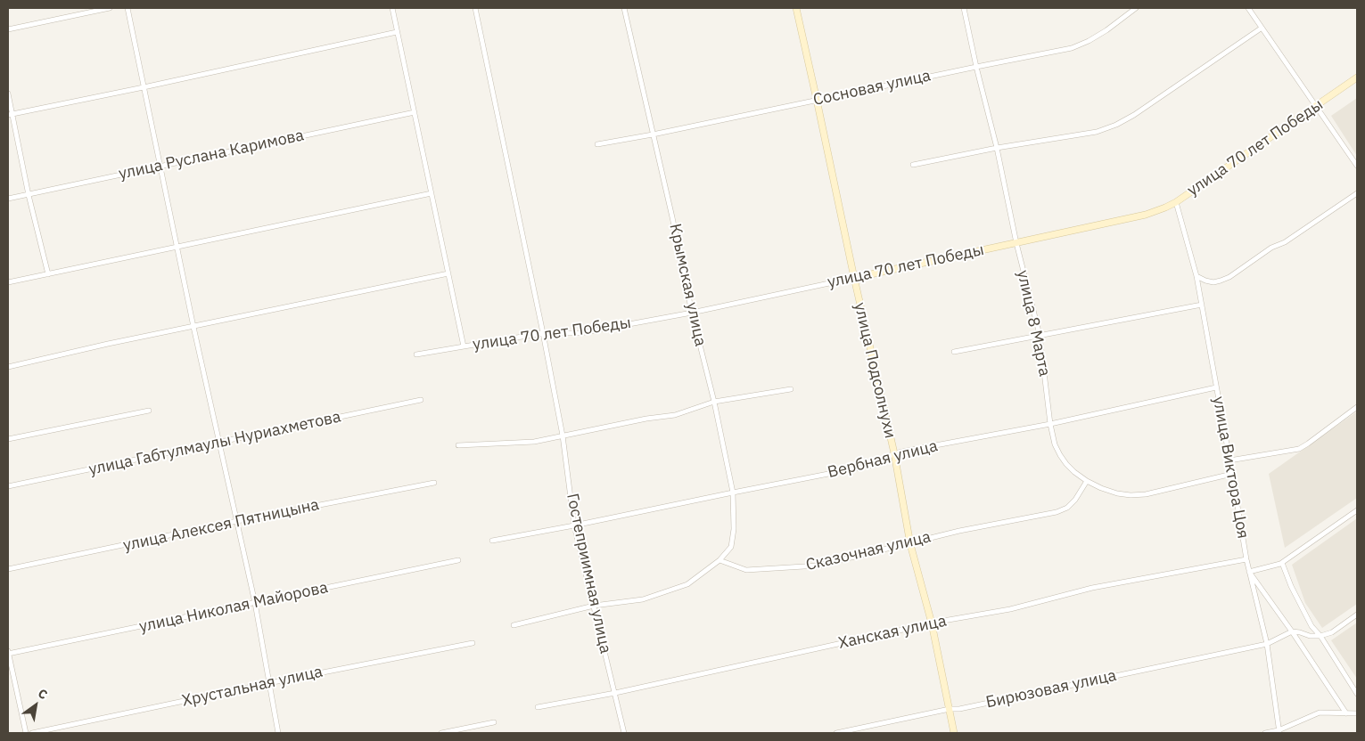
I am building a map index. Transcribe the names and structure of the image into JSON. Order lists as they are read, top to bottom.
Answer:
{
  "streets": {
    "street": [
      "Сосновая улица",
      "улица 70 лет Победы",
      "улица Руслана Каримова",
      "Крымская улица",
      "улица 8 Марта",
      "улица Подсолнухи",
      "улица Габтулмаулы Нуриахметова",
      "Вербная улица",
      "улица Виктора Цоя",
      "улица Алексея Пятницына",
      "Сказочная улица",
      "Гостеприимная улица",
      "улица Николая Майорова",
      "Ханская улица",
      "Хрустальная улица",
      "Бирюзовая улица"
    ]
  },
  "crossings": [
    ["Сосновая улица", "Крымская улица"],
    ["Сосновая улица", "улица 8 Марта"],
    ["Сосновая улица", "улица Подсолнухи"],
    ["улица 70 лет Победы", "Крымская улица"],
    ["улица 70 лет Победы", "улица 8 Марта"],
    ["улица 70 лет Победы", "улица Подсолнухи"],
    ["улица 70 лет Победы", "улица Виктора Цоя"],
    ["улица 70 лет Победы", "Гостеприимная улица"],
    ["Крымская улица", "Вербная улица"],
    ["Крымская улица", "Сказочная улица"],
    ["улица 8 Марта", "Вербная улица"],
    ["улица 8 Марта", "улица Виктора Цоя"],
    ["улица 8 Марта", "Сказочная улица"],
    ["улица Подсолнухи", "Вербная улица"],
    ["улица Подсолнухи", "Сказочная улица"],
    ["улица Подсолнухи", "Ханская улица"],
    ["улица Подсолнухи", "Бирюзовая улица"],
    ["Вербная улица", "улица Виктора Цоя"],
    ["Вербная улица", "Гостеприимная улица"],
    ["улица Виктора Цоя", "Ханская улица"],
    ["улица Виктора Цоя", "Бирюзовая улица"],
    ["Гостеприимная улица", "Ханская улица"]
  ],
  "north": "top right"
}
